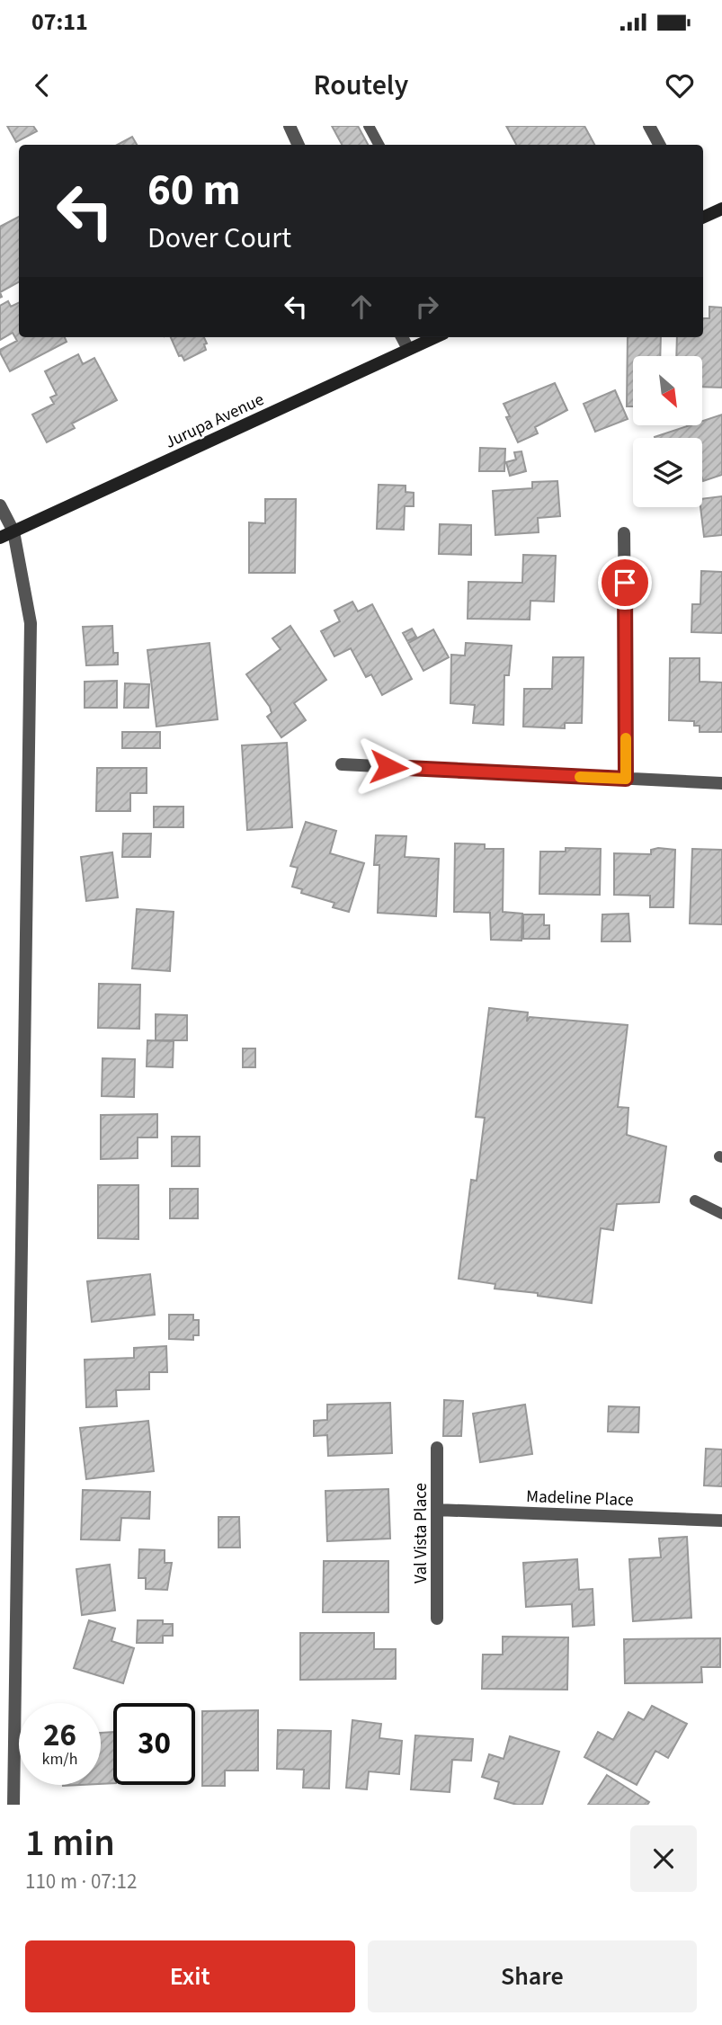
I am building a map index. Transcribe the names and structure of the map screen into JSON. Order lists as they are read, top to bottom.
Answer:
{
  "streets": {
    "main road": ["Jurupa Avenue"],
    "street": ["Madeline Place", "Val Vista Place"]
  },
  "crossings": [
    ["Madeline Place", "Val Vista Place"]
  ],
  "north": "bottom right",
  "page": {
    "status": "07:11",
    "header": "Routely",
    "turn": ["60 m", "Dover Court"],
    "speed": "26 km/h",
    "limit": "30",
    "heading": ["1 min", "110 m · 07:12"],
    "buttons": ["Exit", "Share"]
  }
}
